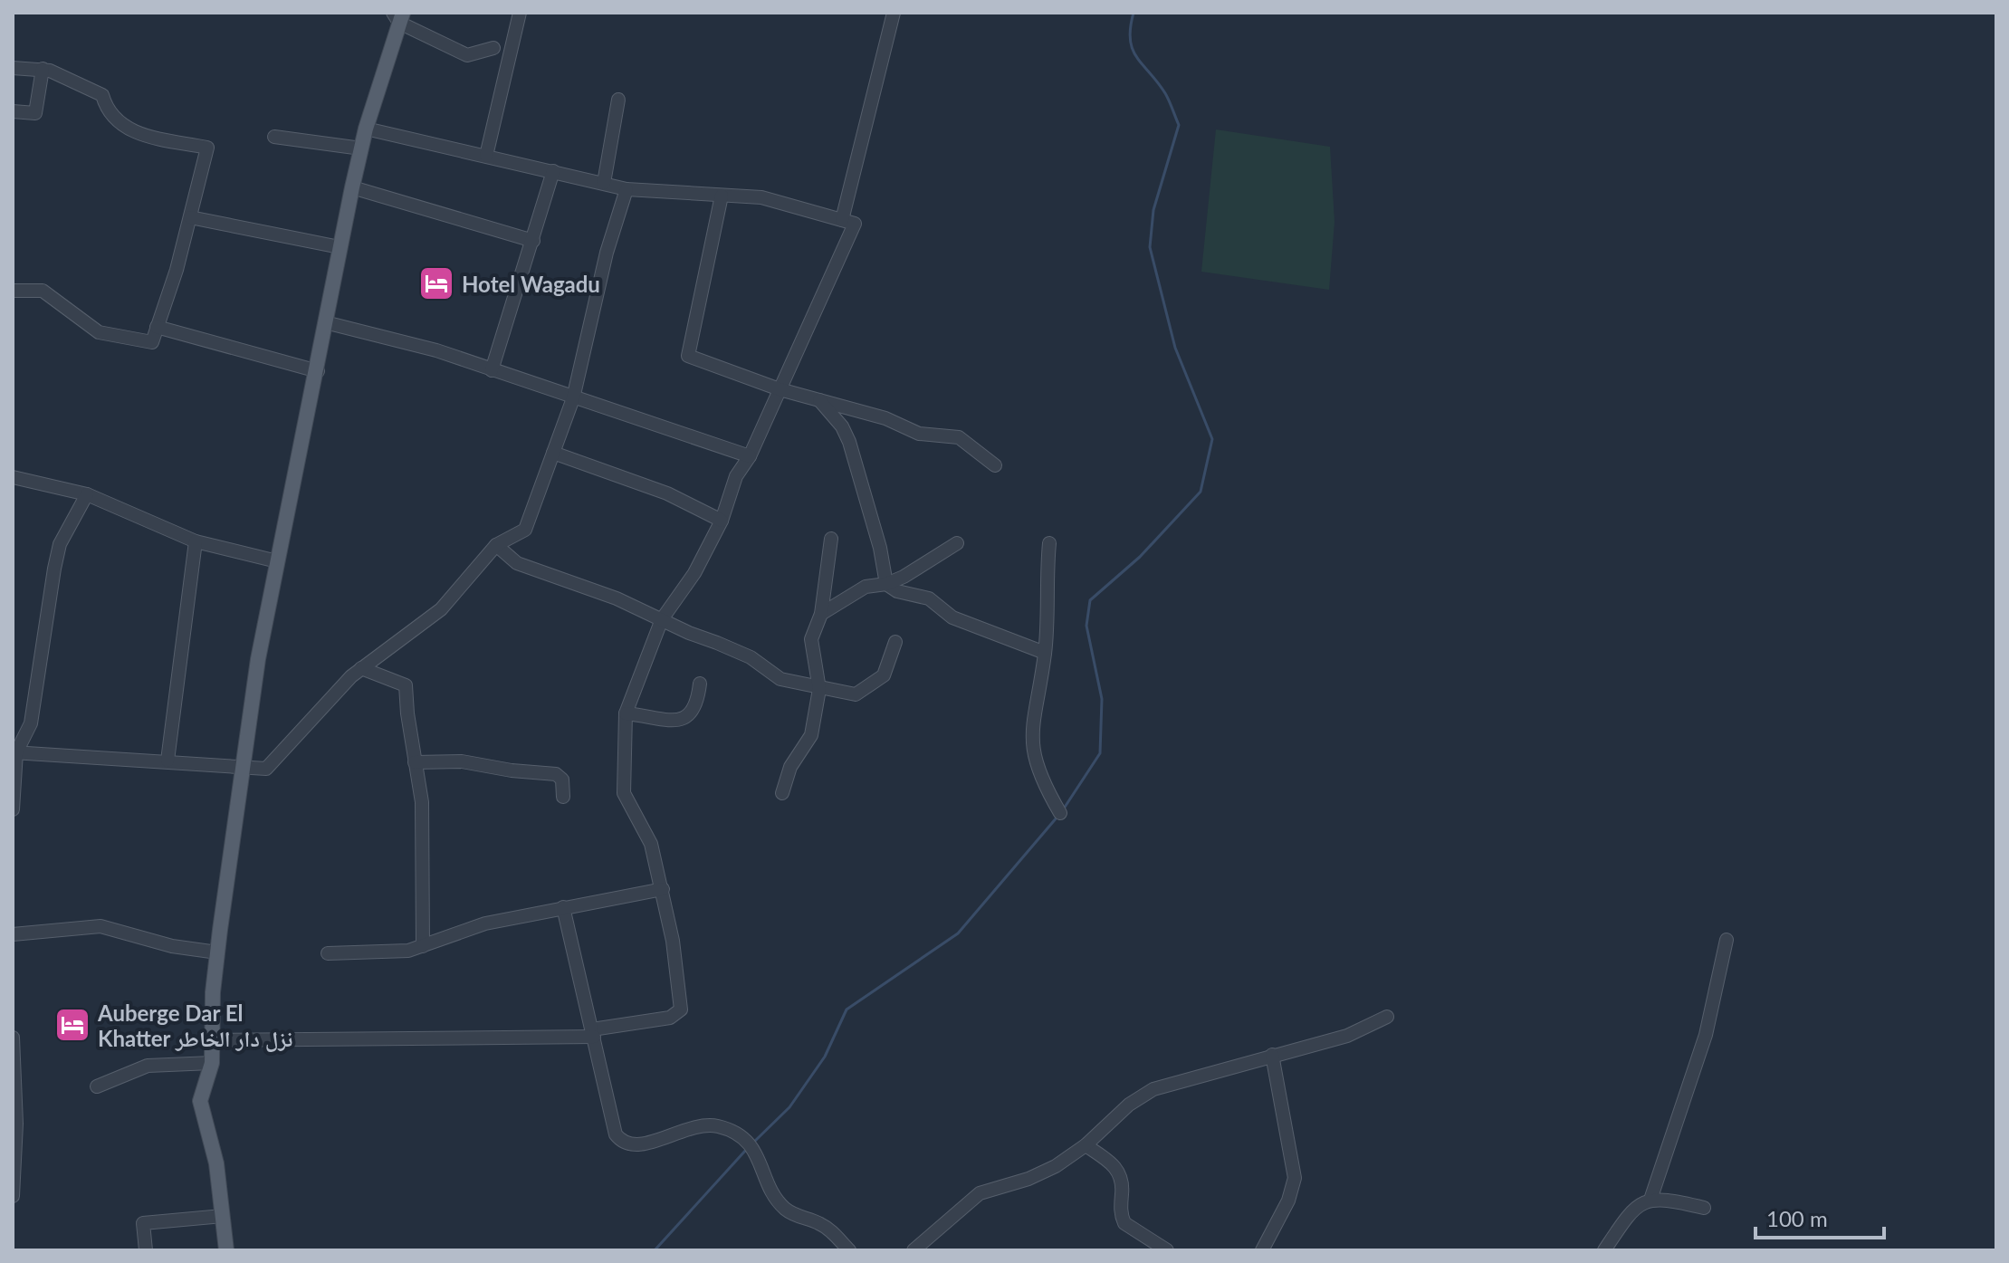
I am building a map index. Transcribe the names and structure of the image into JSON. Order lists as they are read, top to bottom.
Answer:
{
  "places": {
    "hotel": ["Hotel Wagadu", "Auberge Dar El Khatter نزل دار الخاطر"]
  },
  "scale_bar": "100 m"
}
